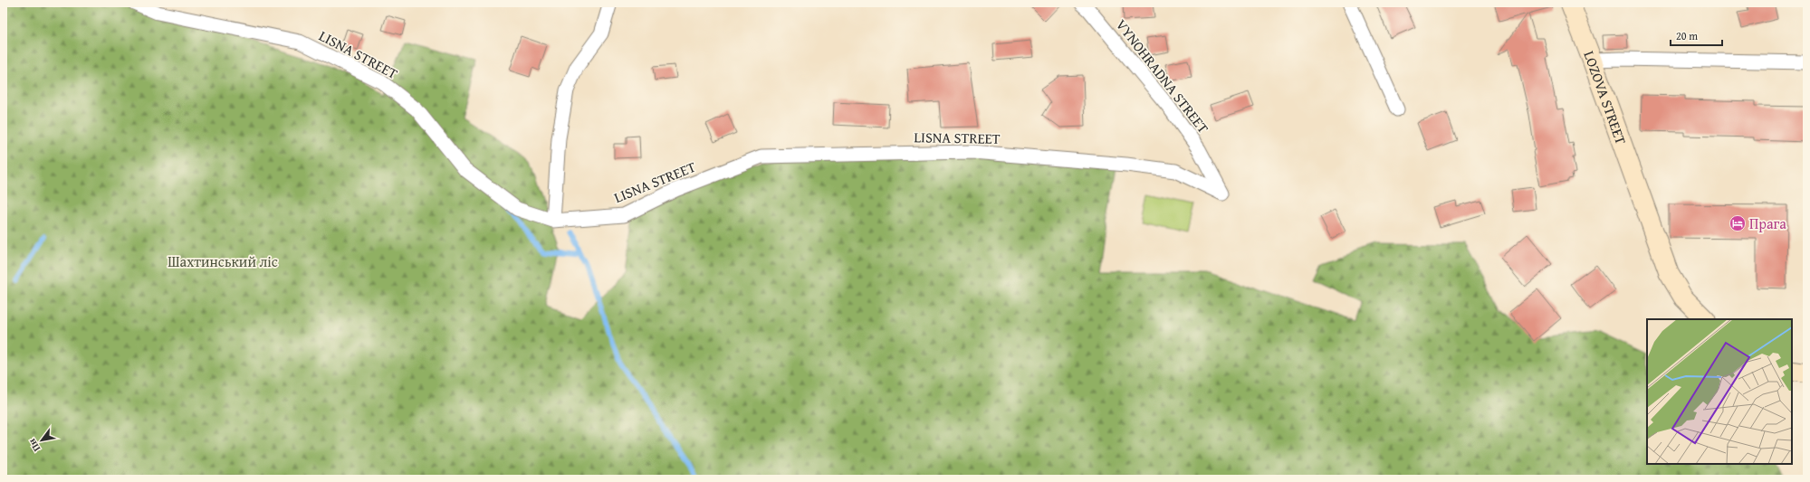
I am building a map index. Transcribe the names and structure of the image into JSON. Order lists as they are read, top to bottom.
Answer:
{
  "streets": {
    "street": ["LISNA STREET", "VYNOHRADNA STREET", "LOZOVA STREET"]
  },
  "crossings": [
    ["LISNA STREET", "VYNOHRADNA STREET"]
  ],
  "parks": ["Шахтинський ліс"],
  "places": {
    "hotel": ["Прага"]
  },
  "scale_bar": "20 m",
  "north": "bottom left"
}
